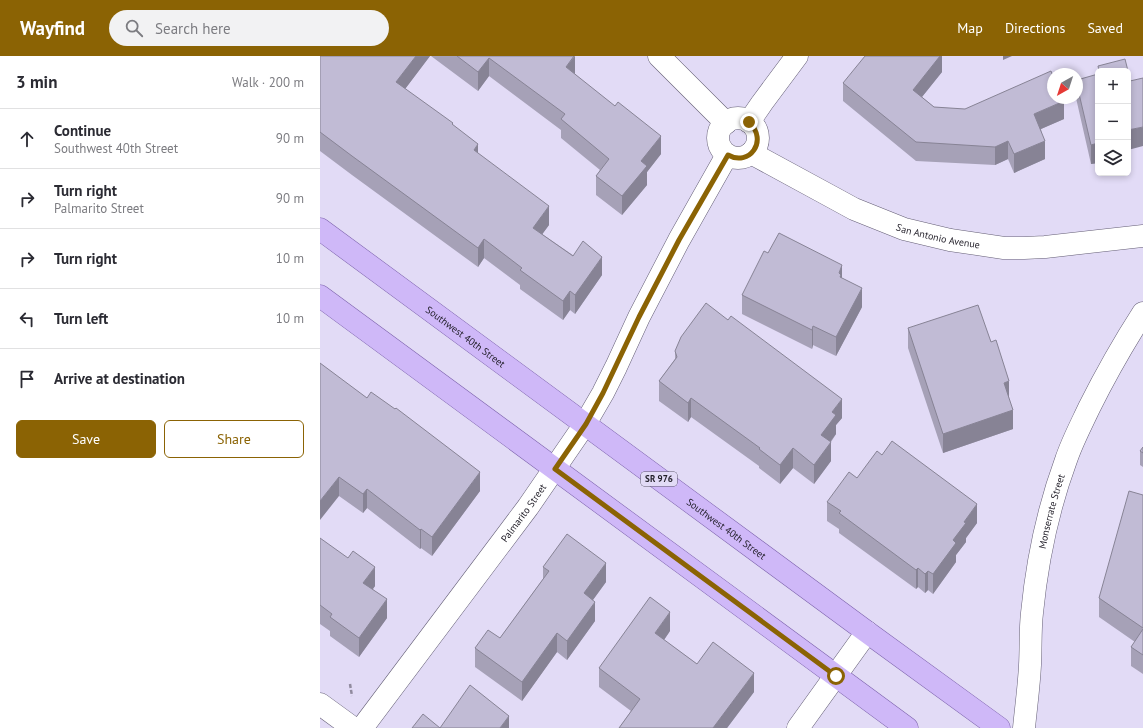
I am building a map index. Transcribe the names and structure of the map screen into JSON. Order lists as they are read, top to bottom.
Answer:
{
  "streets": {
    "main road": ["Southwest 40th Street", "SR 976"],
    "street": ["San Antonio Avenue", "Monserrate Street", "Palmarito Street"]
  },
  "crossings": [
    ["San Antonio Avenue", "Palmarito Street"],
    ["Southwest 40th Street", "Palmarito Street"]
  ],
  "north": "bottom left",
  "page": {
    "header": "Wayfind",
    "search": "Search here",
    "nav": ["Map", "Directions", "Saved"],
    "heading": ["3 min", "Walk · 200 m"],
    "map_buttons": ["+", "−"],
    "list": [
      ["Continue", "Southwest 40th Street", "90 m"],
      ["Turn right", "Palmarito Street", "90 m"],
      ["Turn right", "10 m"],
      ["Turn left", "10 m"],
      "Arrive at destination"
    ],
    "buttons": ["Save", "Share"]
  }
}
